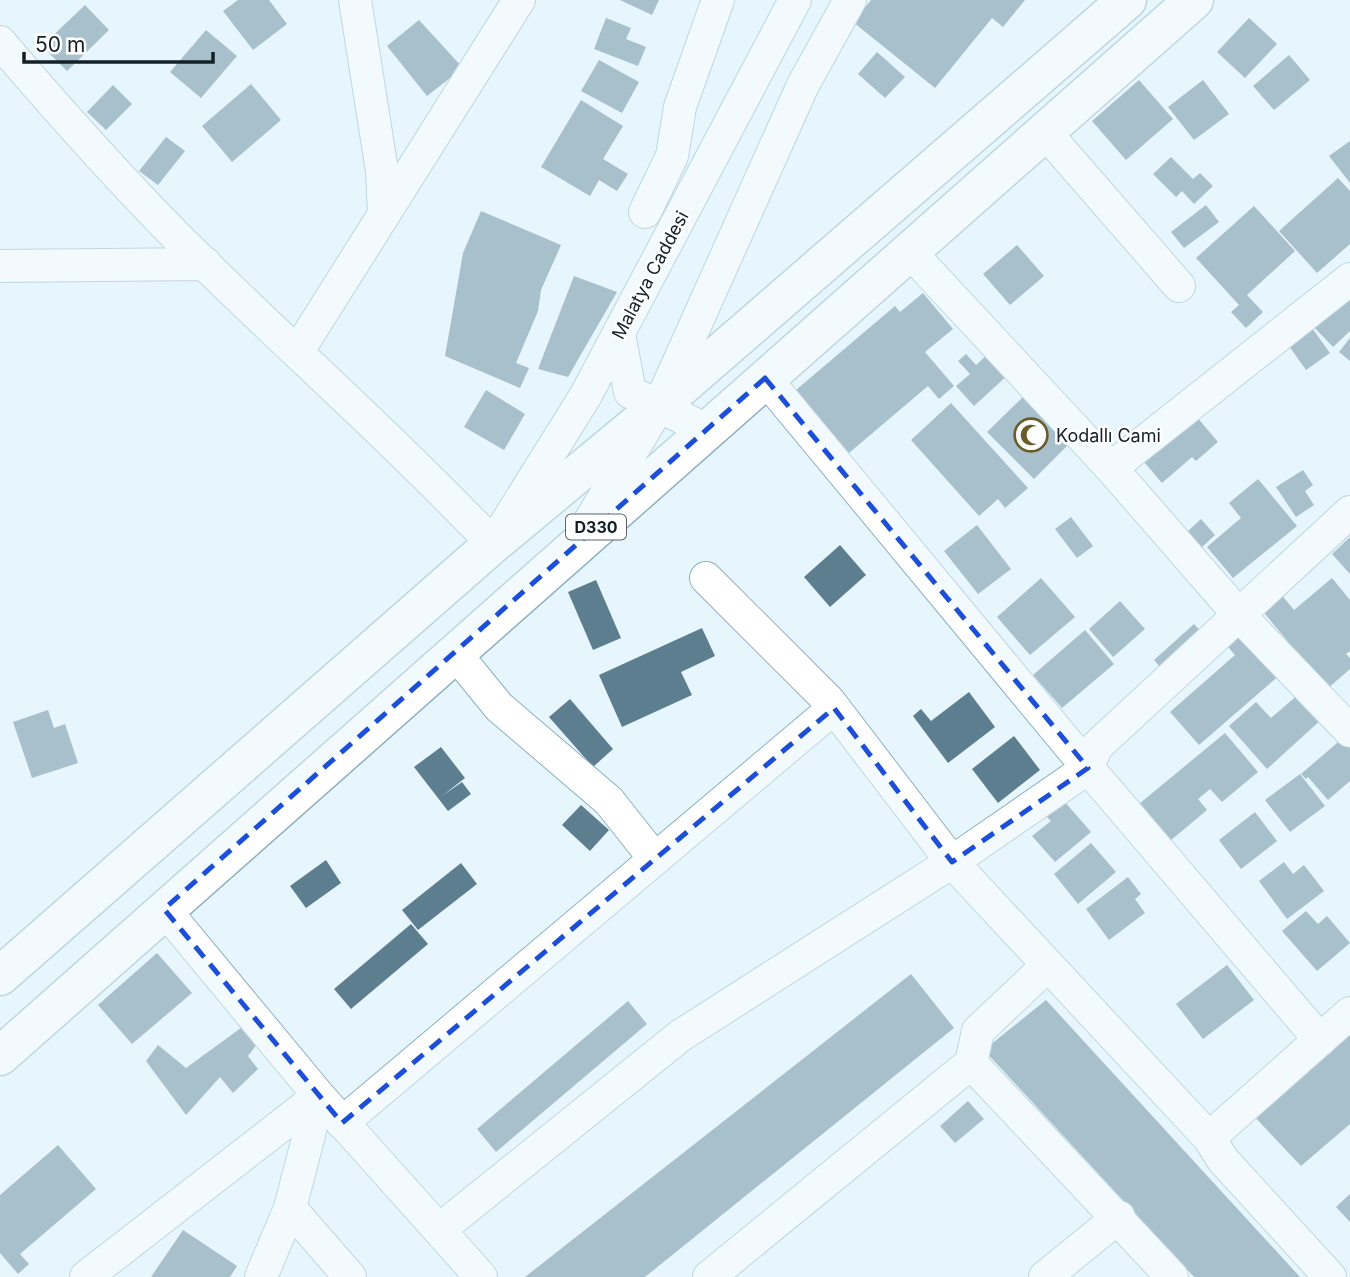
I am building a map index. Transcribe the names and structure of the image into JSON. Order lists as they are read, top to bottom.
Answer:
{
  "streets": {
    "main road": ["D330"],
    "street": ["Malatya Caddesi"]
  },
  "crossings": [
    ["Malatya Caddesi", "D330"]
  ],
  "places": {
    "mosque": ["Kodallı Cami"]
  },
  "scale_bar": "50 m"
}
